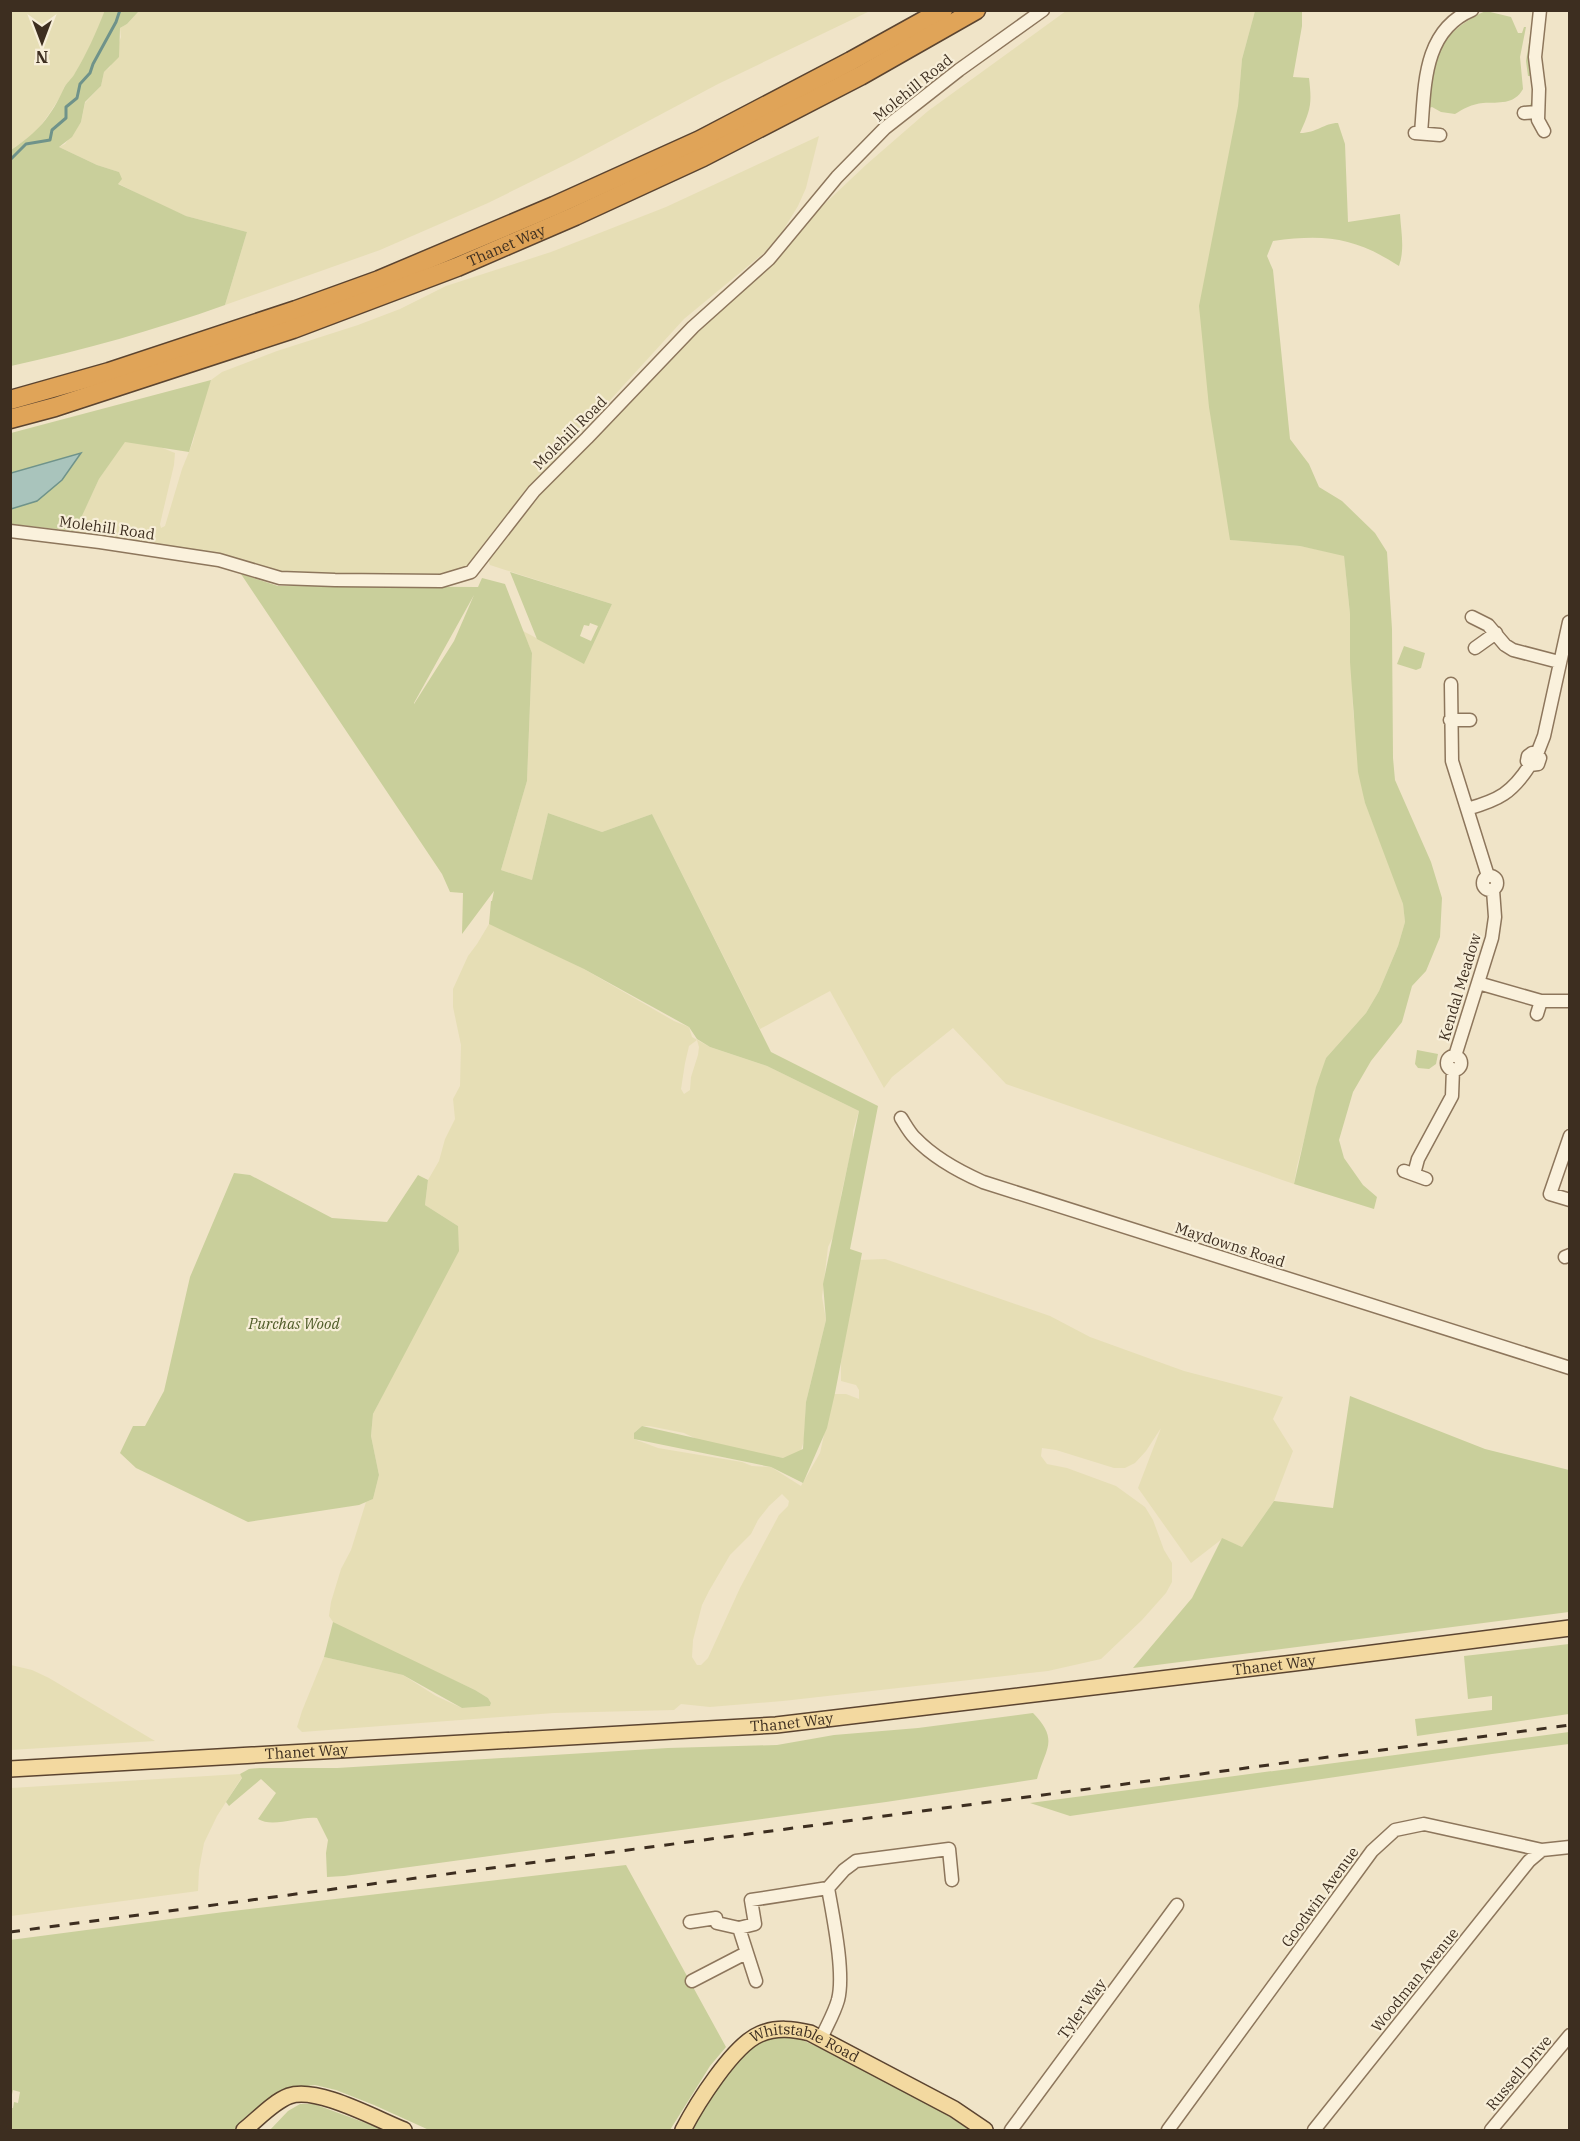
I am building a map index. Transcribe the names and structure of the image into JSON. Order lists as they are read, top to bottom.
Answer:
{
  "streets": {
    "highway": ["Thanet Way"],
    "main road": ["Whitstable Road"],
    "street": [
      "Molehill Road",
      "Kendal Meadow",
      "Maydowns Road",
      "Goodwin Avenue",
      "Woodman Avenue",
      "Tyler Way",
      "Russell Drive"
    ]
  },
  "crossings": [
    ["Goodwin Avenue", "Woodman Avenue"]
  ],
  "parks": ["Purchas Wood"],
  "north": "bottom"
}
